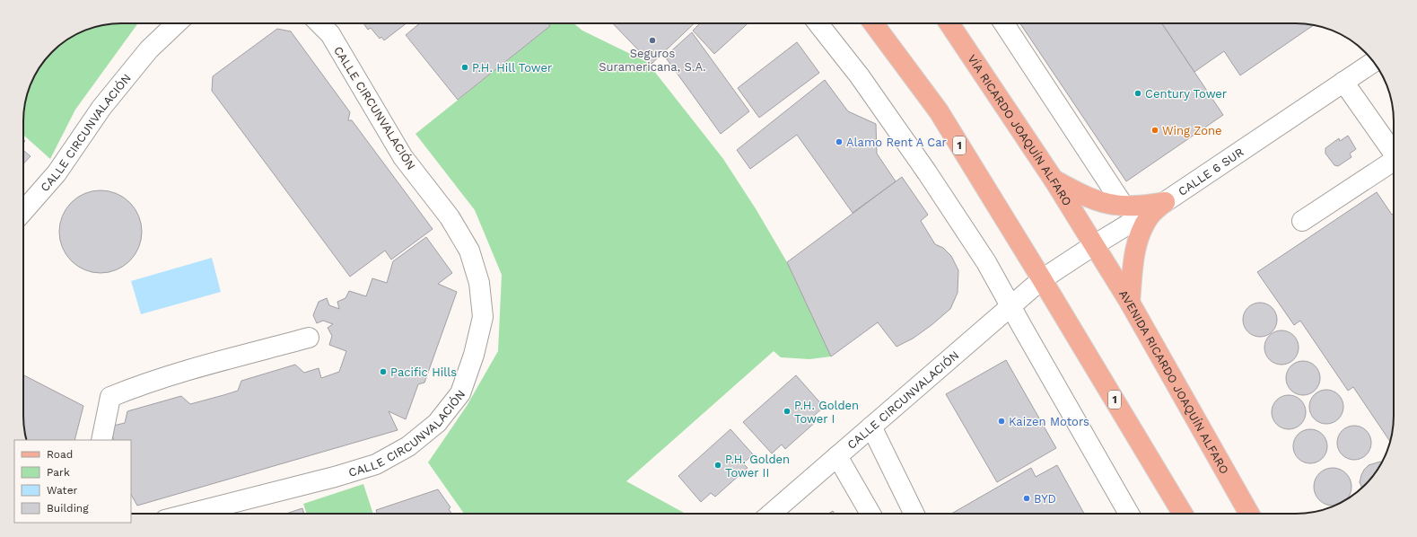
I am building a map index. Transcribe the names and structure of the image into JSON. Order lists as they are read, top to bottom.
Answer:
{
  "streets": {
    "main road": ["VÍA RICARDO JOAQUÍN ALFARO", "1", "AVENIDA RICARDO JOAQUÍN ALFARO"],
    "street": ["CALLE CIRCUNVALACIÓN", "CALLE 6 SUR"]
  },
  "crossings": [
    ["CALLE CIRCUNVALACIÓN", "1"],
    ["CALLE CIRCUNVALACIÓN", "CALLE 6 SUR"],
    ["VÍA RICARDO JOAQUÍN ALFARO", "CALLE 6 SUR"],
    ["VÍA RICARDO JOAQUÍN ALFARO", "AVENIDA RICARDO JOAQUÍN ALFARO"],
    ["1", "CALLE 6 SUR"],
    ["CALLE 6 SUR", "AVENIDA RICARDO JOAQUÍN ALFARO"]
  ],
  "places": [
    "Seguros Suramericana, S.A.",
    "P.H. Hill Tower",
    "Century Tower",
    "Wing Zone",
    "Alamo Rent A Car",
    "Pacific Hills",
    "P.H. Golden Tower I",
    "Kaizen Motors",
    "P.H. Golden Tower II",
    "BYD"
  ],
  "legend": [
    "Road",
    "Park",
    "Water",
    "Building"
  ]
}
